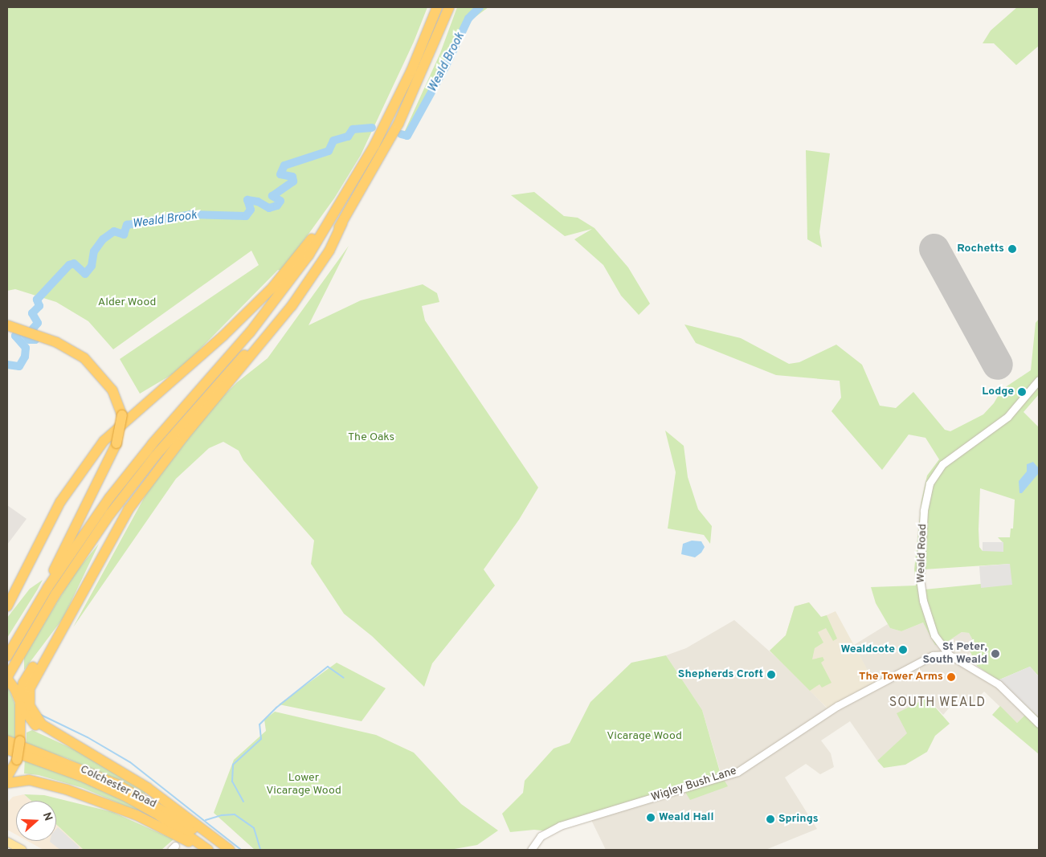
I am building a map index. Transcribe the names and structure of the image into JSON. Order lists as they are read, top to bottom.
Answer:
{
  "streets": {
    "highway": ["Colchester Road"],
    "street": ["Weald Road", "Wigley Bush Lane"]
  },
  "districts": ["SOUTH WEALD"],
  "water": ["Weald Brook"],
  "parks": [
    "Alder Wood",
    "The Oaks",
    "Vicarage Wood",
    "Lower Vicarage Wood"
  ],
  "places": [
    "Rochetts",
    "Lodge",
    "Wealdcote",
    "St Peter, South Weald",
    "Shepherds Croft",
    "The Tower Arms",
    "Weald Hall",
    "Springs"
  ],
  "north": "right"
}
